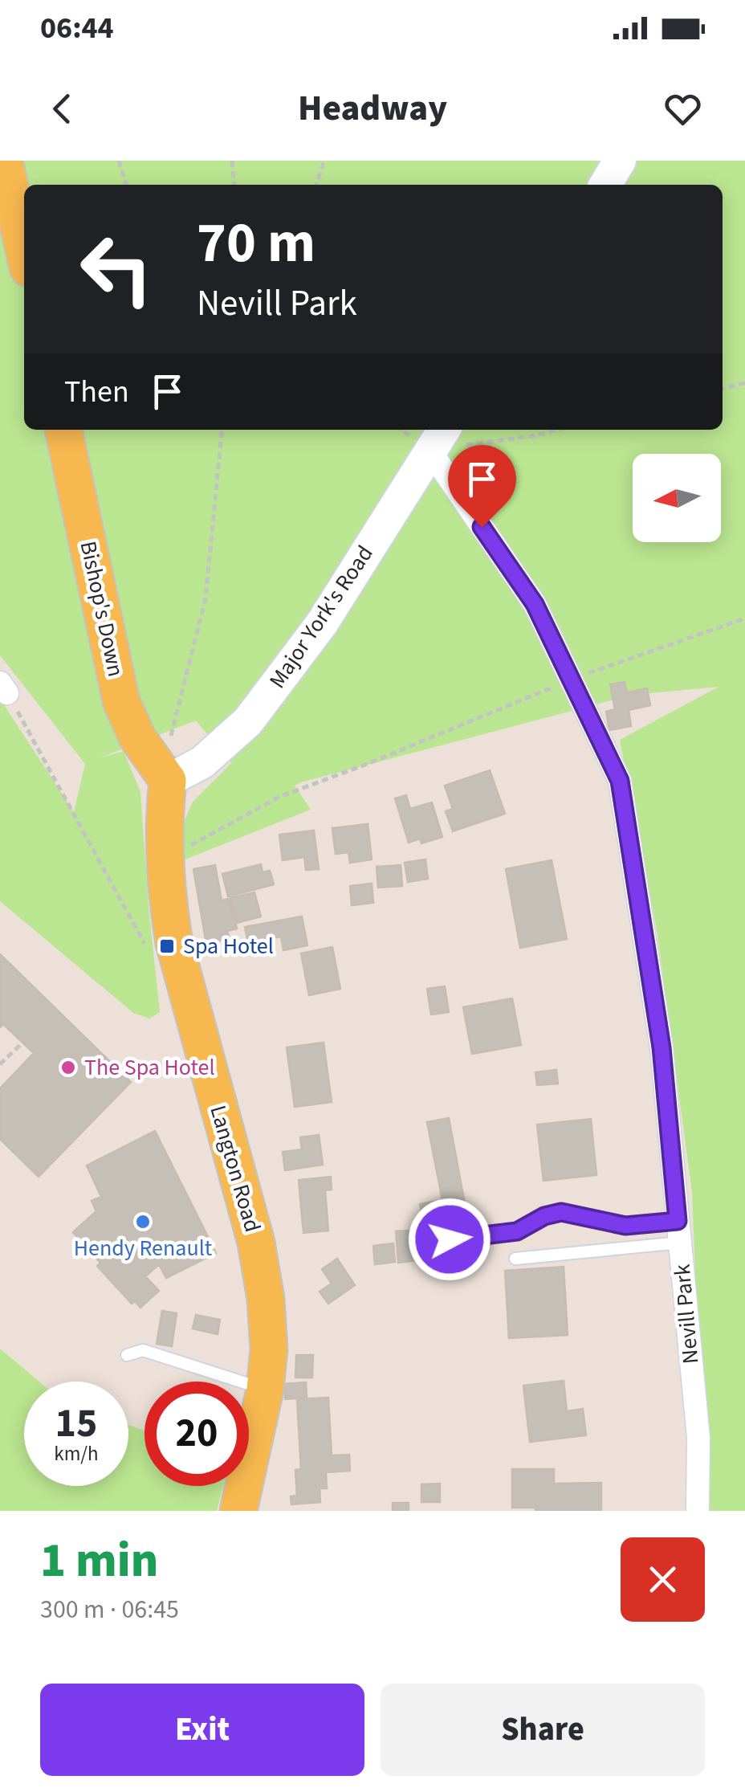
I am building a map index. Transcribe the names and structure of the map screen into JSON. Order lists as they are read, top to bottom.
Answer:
{
  "streets": {
    "main road": ["Bishop's Down", "Langton Road"],
    "street": ["Major York's Road", "Nevill Park"]
  },
  "crossings": [
    ["Bishop's Down", "Major York's Road"],
    ["Bishop's Down", "Langton Road"],
    ["Major York's Road", "Langton Road"],
    ["Major York's Road", "Nevill Park"]
  ],
  "places": {
    "transit": ["Spa Hotel"],
    "other": ["The Spa Hotel", "Hendy Renault"]
  },
  "north": "left",
  "page": {
    "status": "06:44",
    "header": "Headway",
    "turn": ["70 m", "Nevill Park"],
    "then": "Then",
    "speed": "15 km/h",
    "limit": "20",
    "heading": ["1 min", "300 m · 06:45"],
    "buttons": ["Exit", "Share"]
  }
}
